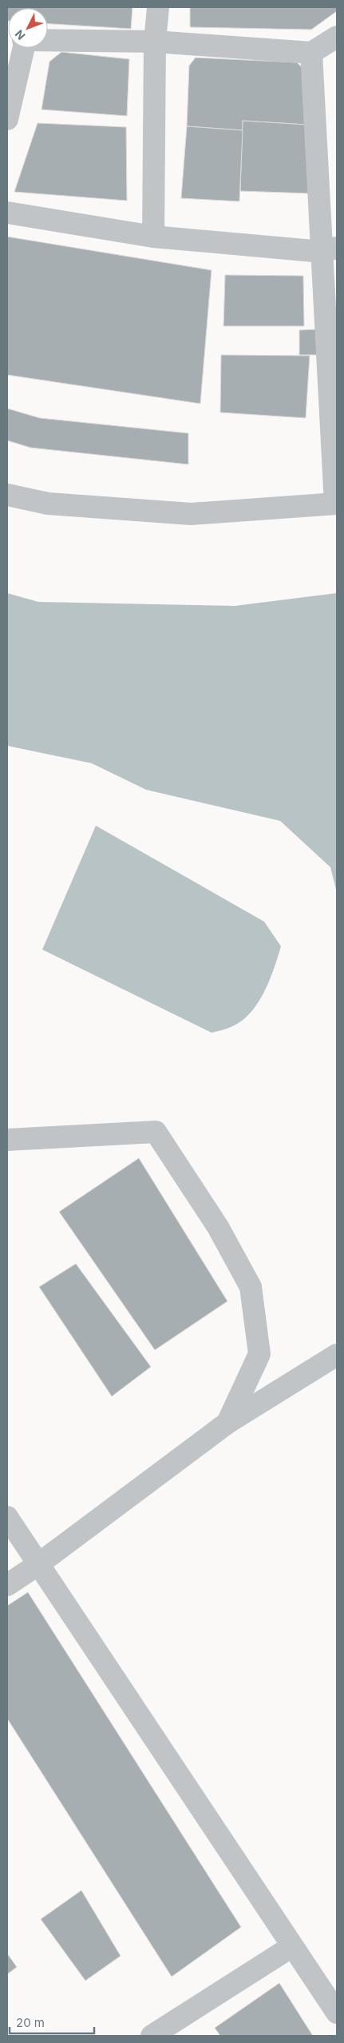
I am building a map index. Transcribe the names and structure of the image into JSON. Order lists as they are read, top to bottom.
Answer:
{
  "scale_bar": "20 m",
  "north": "bottom left"
}
